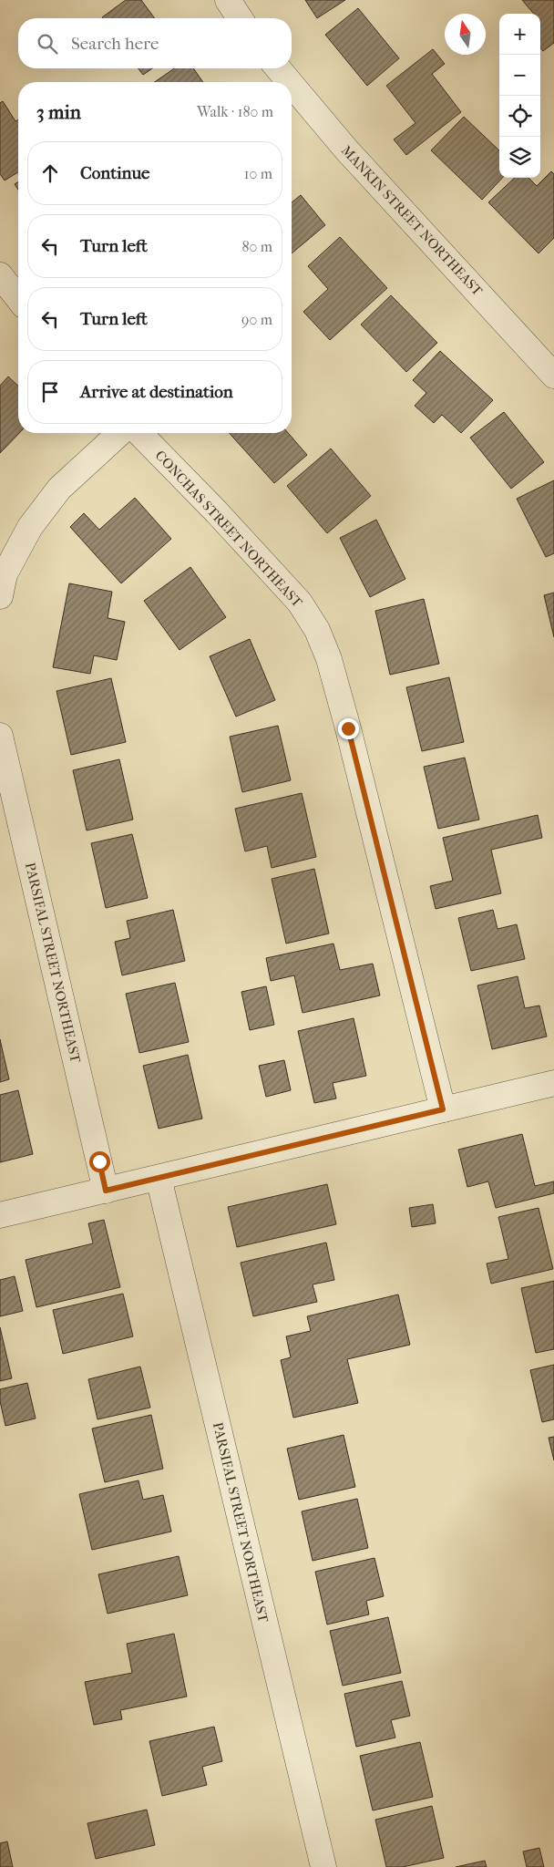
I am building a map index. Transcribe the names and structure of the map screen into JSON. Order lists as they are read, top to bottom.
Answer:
{
  "streets": {
    "street": ["MANKIN STREET NORTHEAST", "CONCHAS STREET NORTHEAST", "PARSIFAL STREET NORTHEAST"]
  },
  "north": "top",
  "page": {
    "map_buttons": ["+", "−"],
    "search": "Search here",
    "heading": ["3 min", "Walk · 180 m"],
    "list": [
      ["Continue", "10 m"],
      ["Turn left", "80 m"],
      ["Turn left", "90 m"],
      "Arrive at destination"
    ]
  }
}
